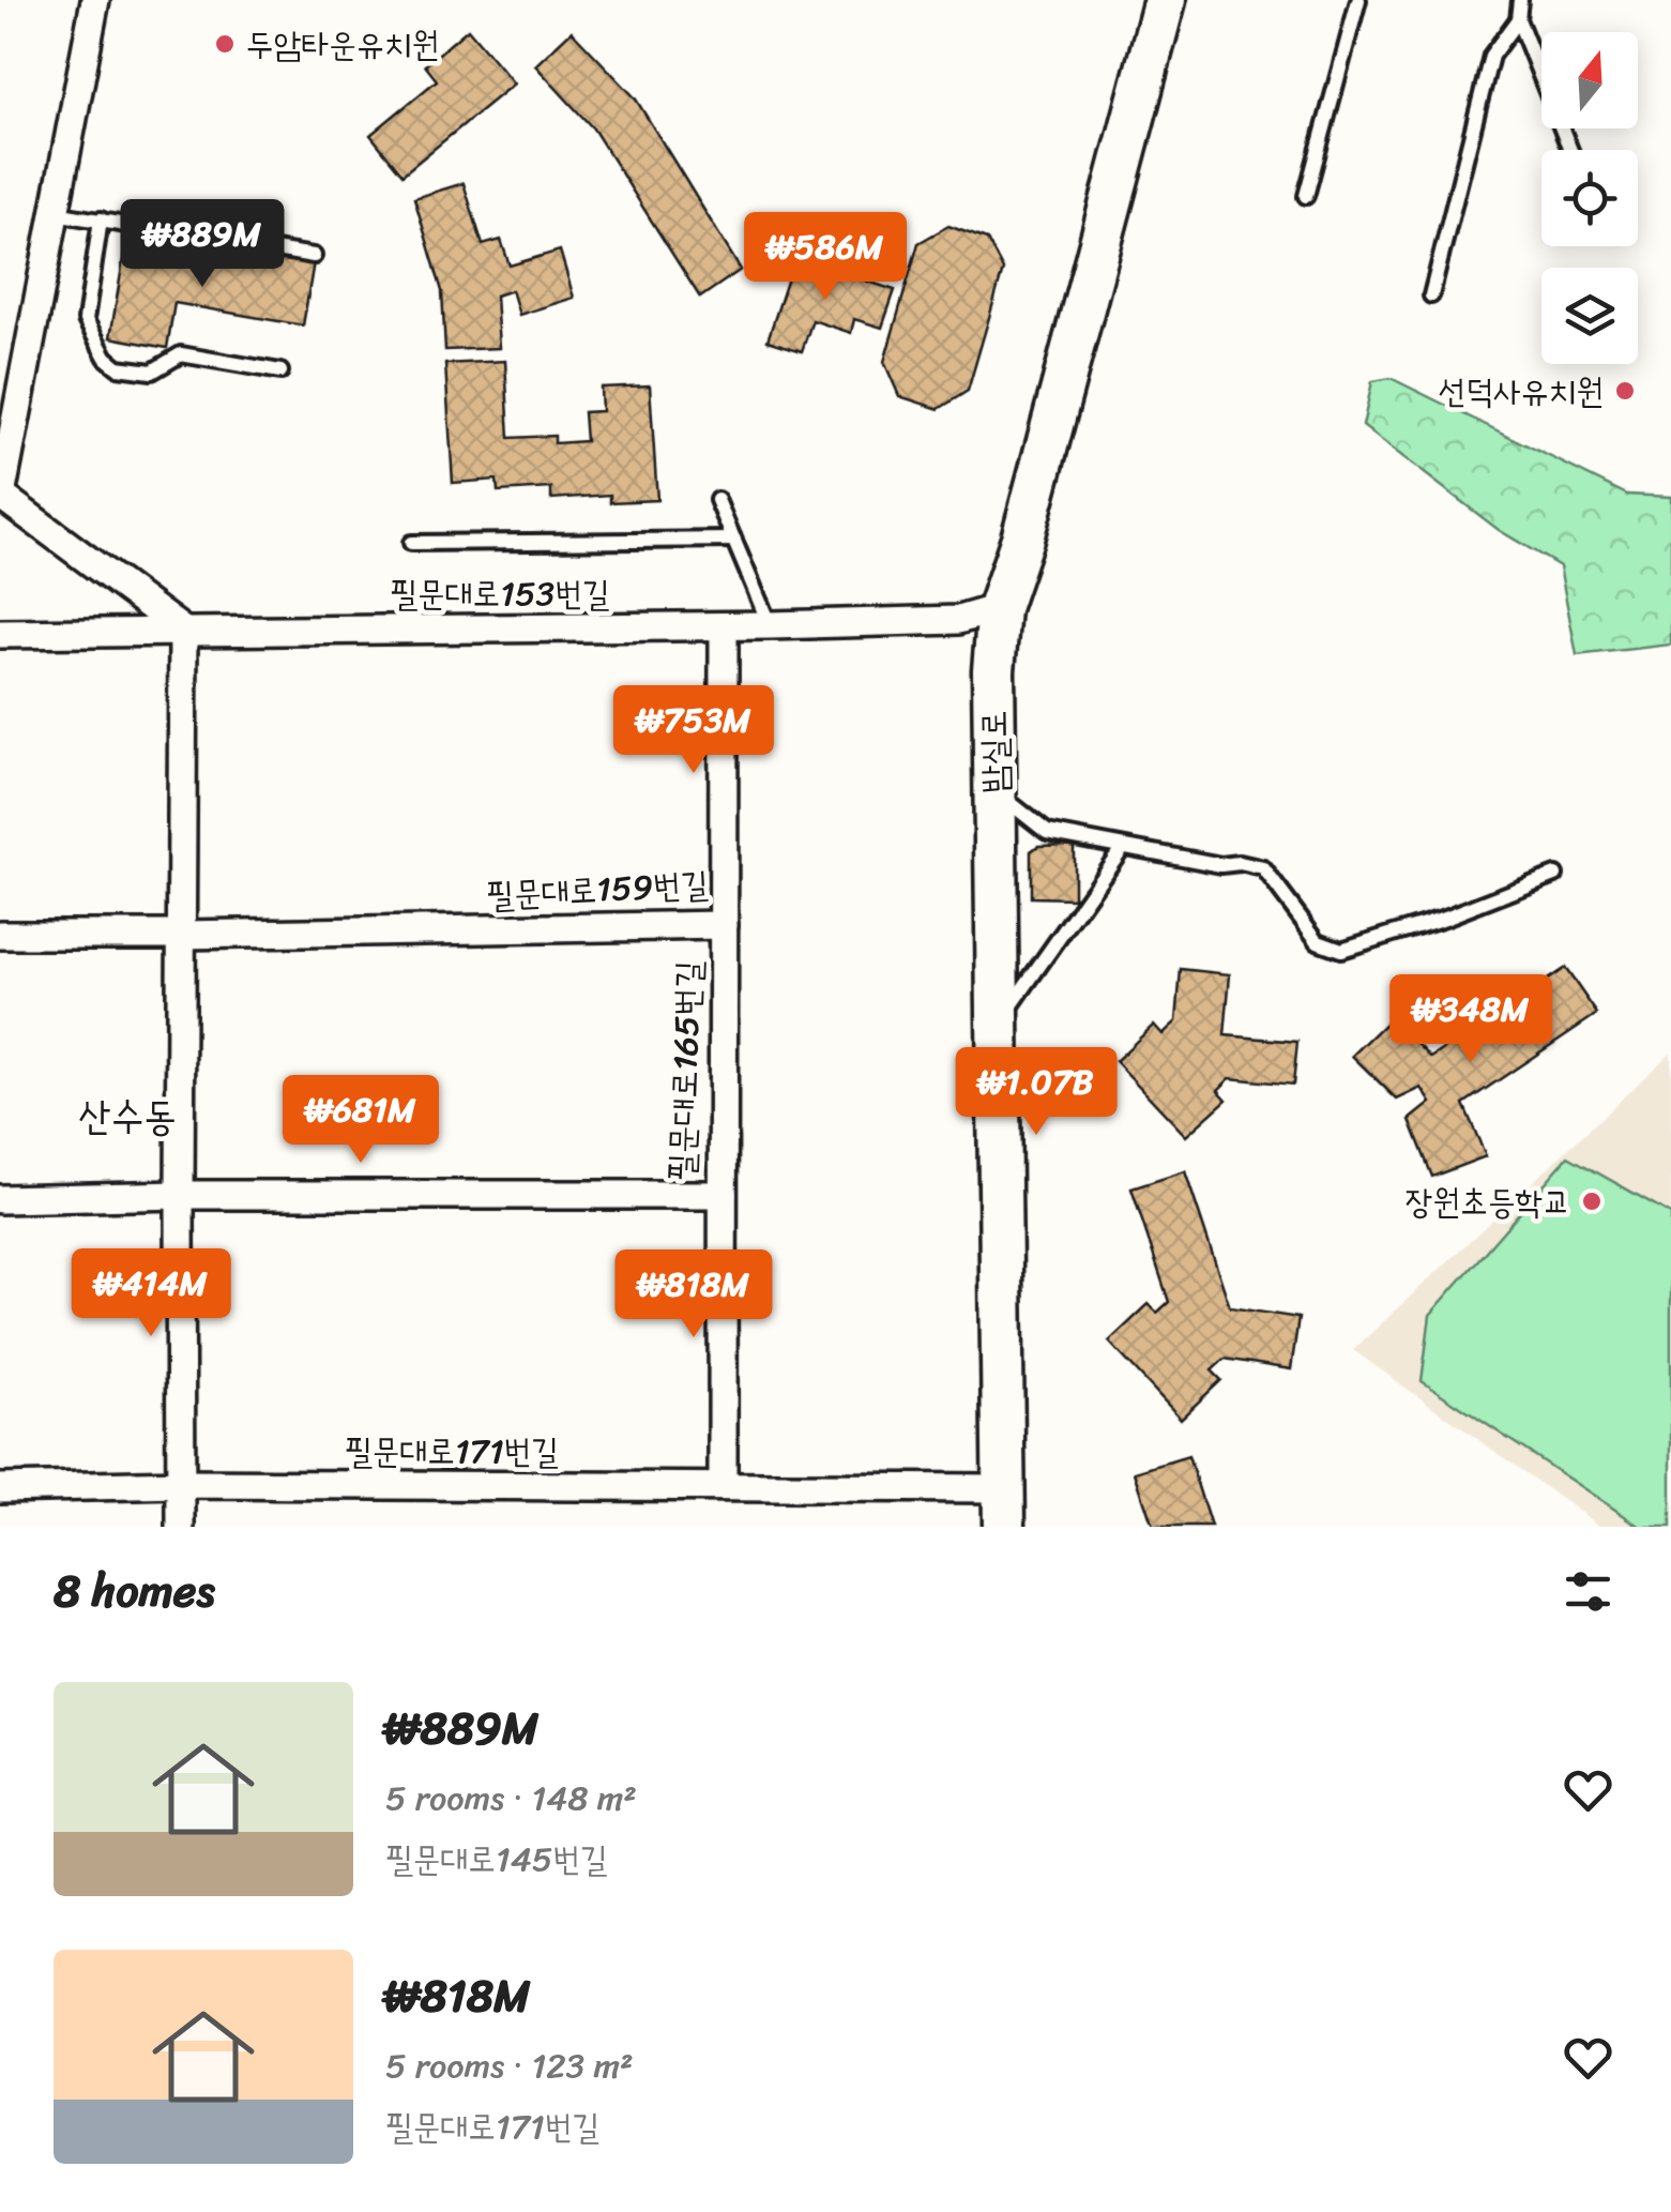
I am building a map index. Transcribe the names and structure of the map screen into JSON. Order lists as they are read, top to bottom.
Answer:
{
  "streets": {
    "main road": ["밤실로"],
    "street": [
      "필문대로153번길",
      "필문대로159번길",
      "필문대로165번길",
      "필문대로171번길"
    ]
  },
  "crossings": [
    ["필문대로153번길", "밤실로"],
    ["필문대로153번길", "필문대로159번길"],
    ["밤실로", "필문대로171번길"],
    ["필문대로159번길", "필문대로165번길"]
  ],
  "districts": ["산수동"],
  "places": ["두암타운유치원", "선덕사유치원", "장원초등학교"],
  "north": "top",
  "page": {
    "price": [
      "₩889M",
      "₩586M",
      "₩753M",
      "₩348M",
      "₩1.07B",
      "₩681M",
      "₩414M",
      "₩818M"
    ],
    "heading": "8 homes",
    "list": [
      {
        "name": "₩889M",
        "note": "5 rooms · 148 m² · 필문대로145번길"
      },
      {
        "name": "₩818M",
        "note": "5 rooms · 123 m² · 필문대로171번길"
      }
    ]
  }
}
